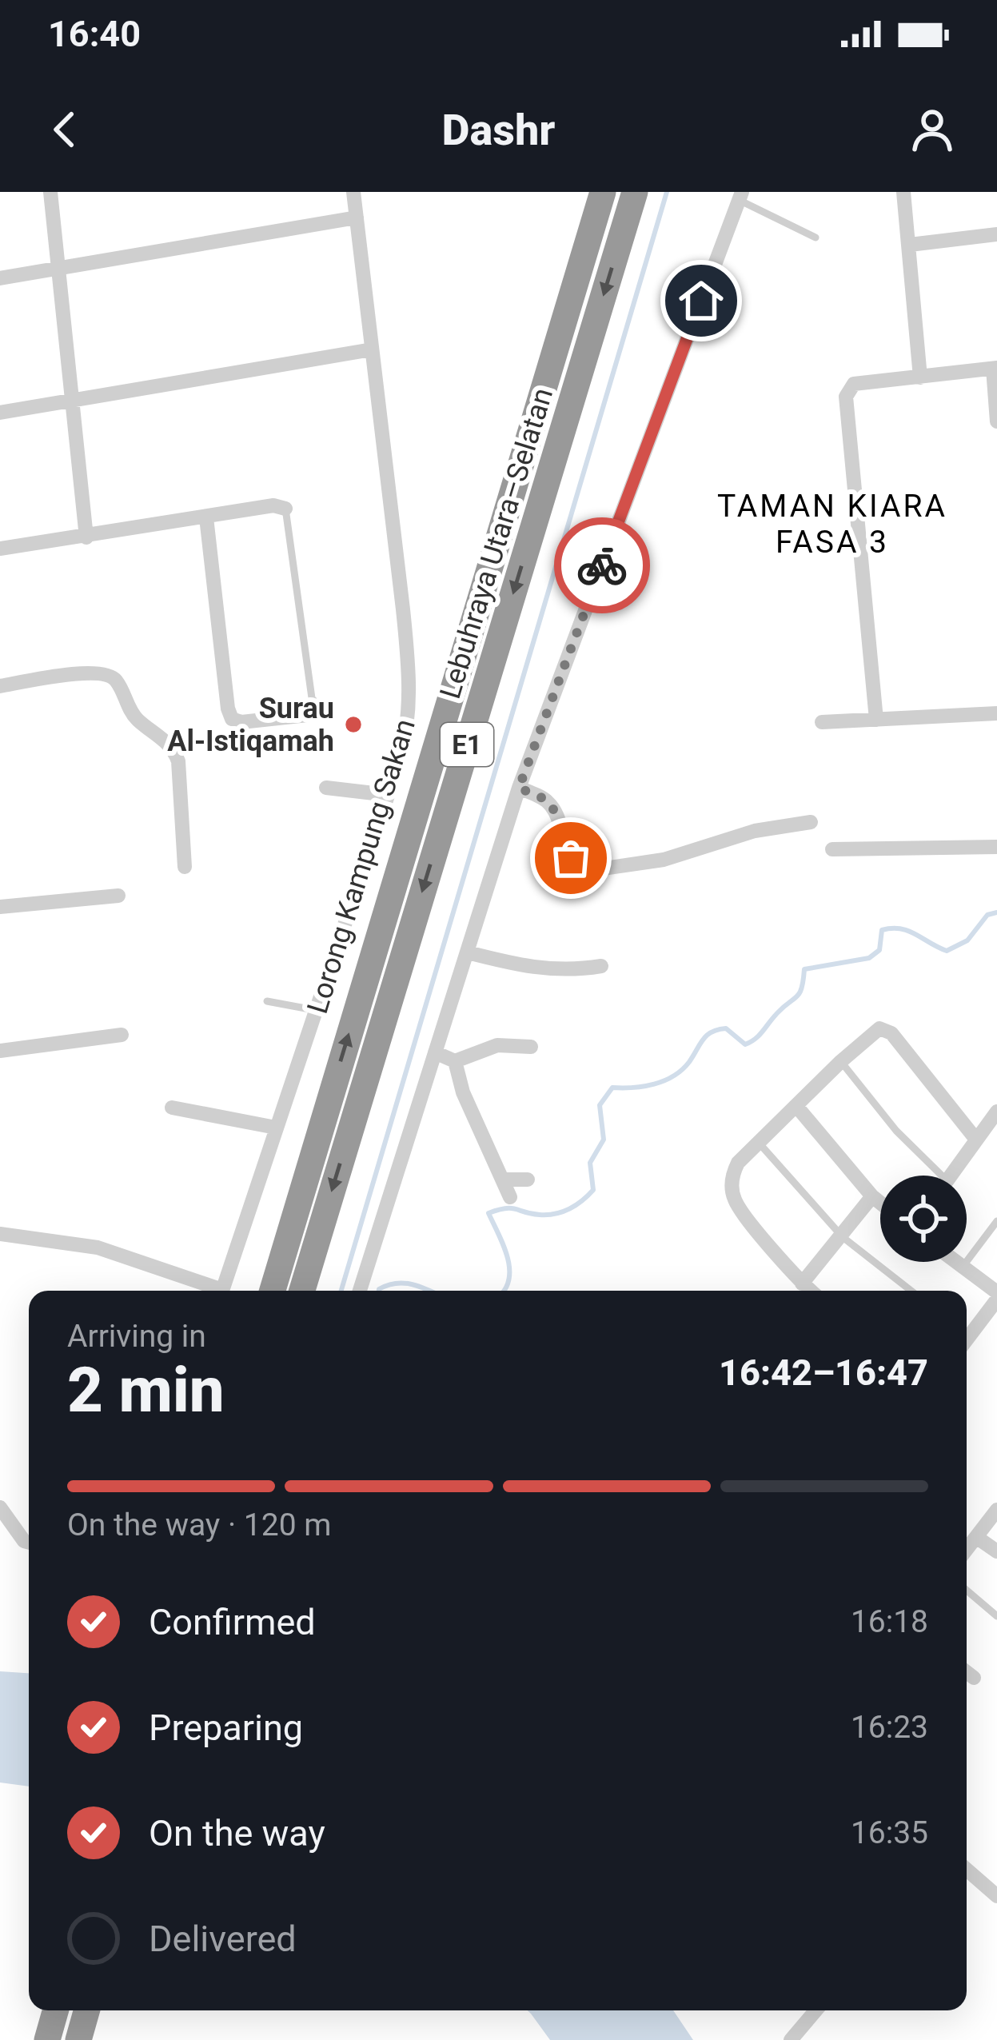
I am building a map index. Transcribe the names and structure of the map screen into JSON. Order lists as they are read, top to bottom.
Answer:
{
  "streets": {
    "highway": ["Lebuhraya Utara–Selatan", "E1"],
    "street": ["Lorong Kampung Sakan"]
  },
  "districts": ["TAMAN KIARA FASA 3"],
  "places": ["Surau Al-Istiqamah"],
  "page": {
    "status": "16:40",
    "header": "Dashr",
    "heading": ["2 min", "Arriving in", "16:42–16:47"],
    "bar": "On the way · 120 m",
    "list": [
      ["Confirmed", "16:18"],
      ["Preparing", "16:23"],
      ["On the way", "16:35"],
      "Delivered"
    ]
  }
}
